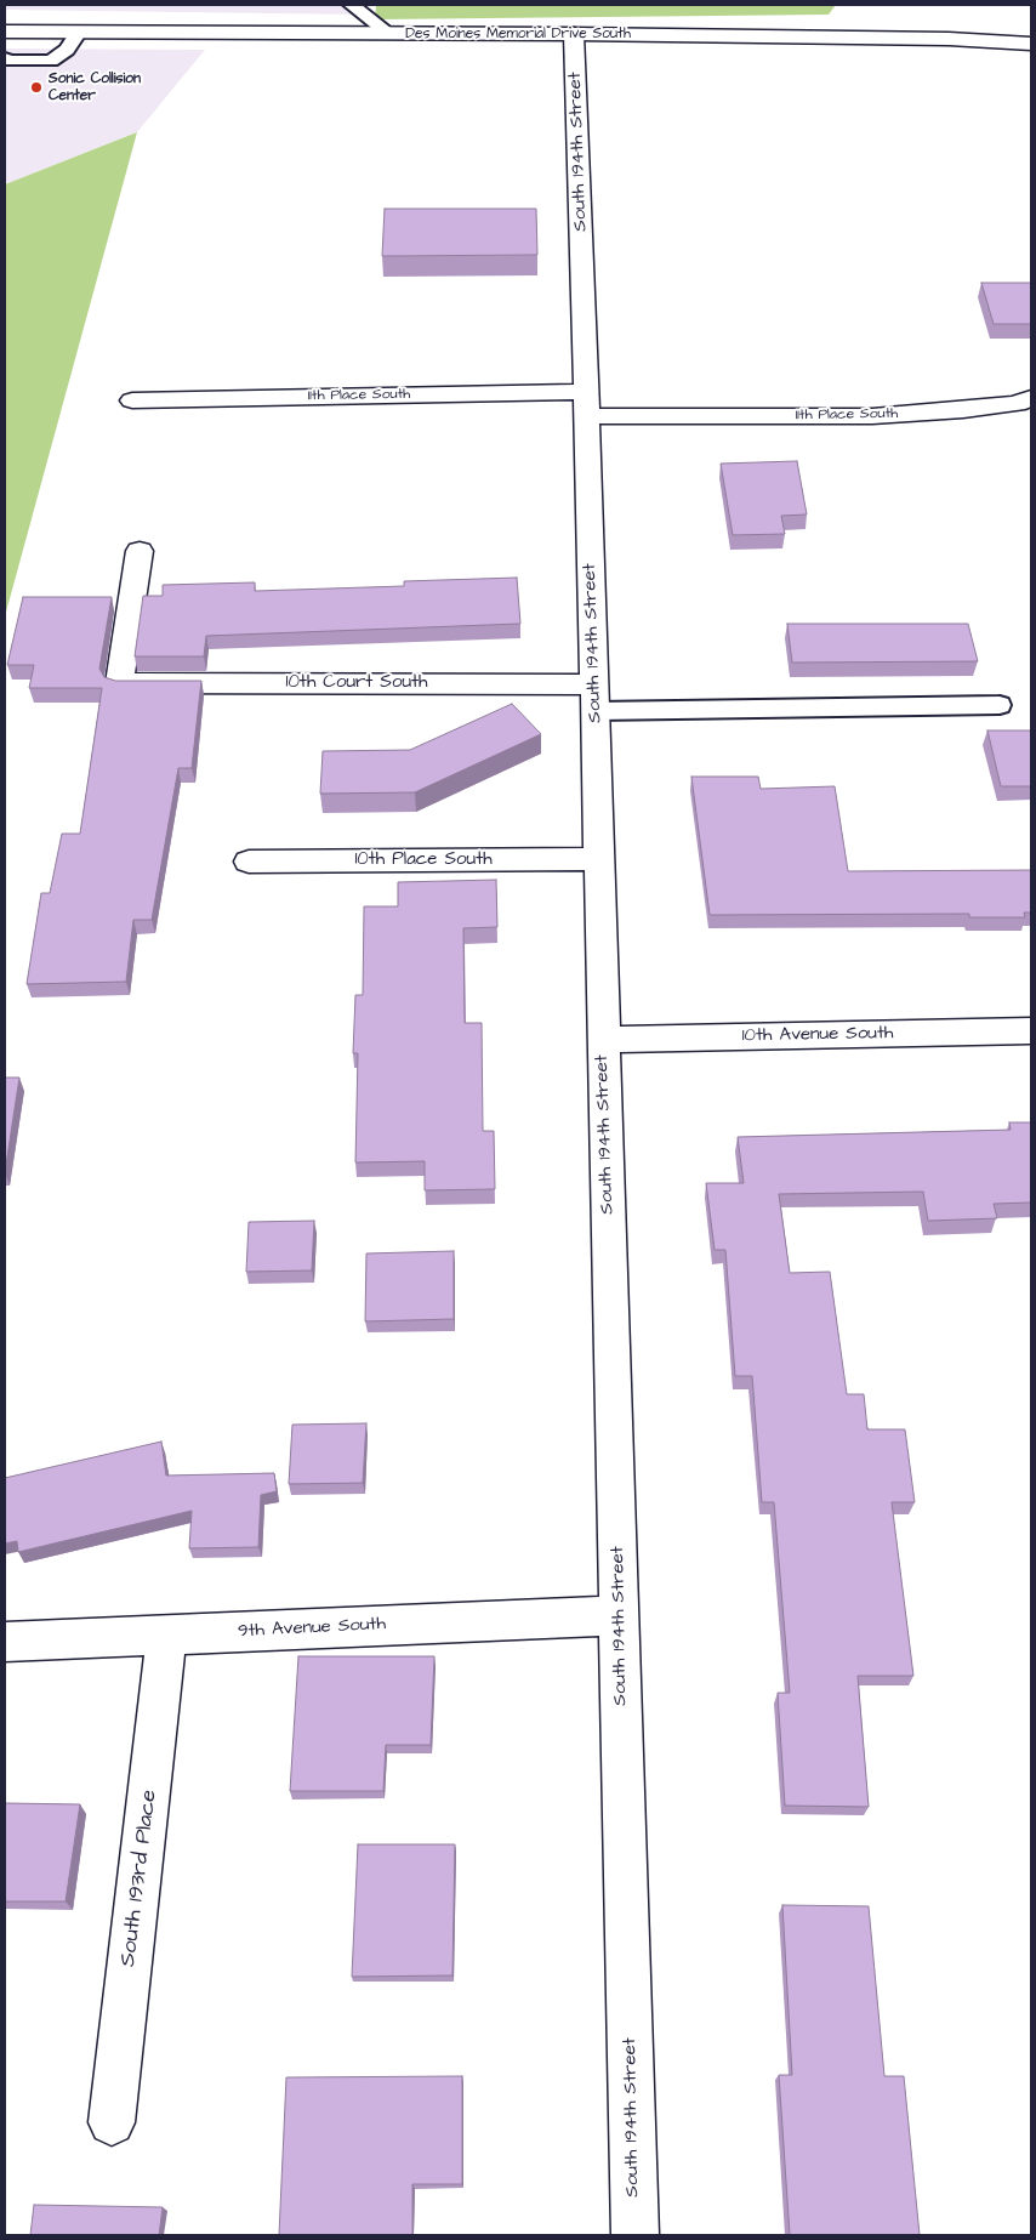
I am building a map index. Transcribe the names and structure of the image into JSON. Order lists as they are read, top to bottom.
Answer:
{
  "streets": {
    "street": [
      "Des Moines Memorial Drive South",
      "South 194th Street",
      "11th Place South",
      "10th Court South",
      "10th Place South",
      "10th Avenue South",
      "9th Avenue South",
      "South 193rd Place"
    ]
  },
  "crossings": [
    ["Des Moines Memorial Drive South", "South 194th Street"],
    ["South 194th Street", "11th Place South"],
    ["South 194th Street", "10th Court South"],
    ["South 194th Street", "10th Place South"],
    ["South 194th Street", "10th Avenue South"],
    ["South 194th Street", "9th Avenue South"],
    ["9th Avenue South", "South 193rd Place"]
  ],
  "places": ["Sonic Collision Center"]
}
